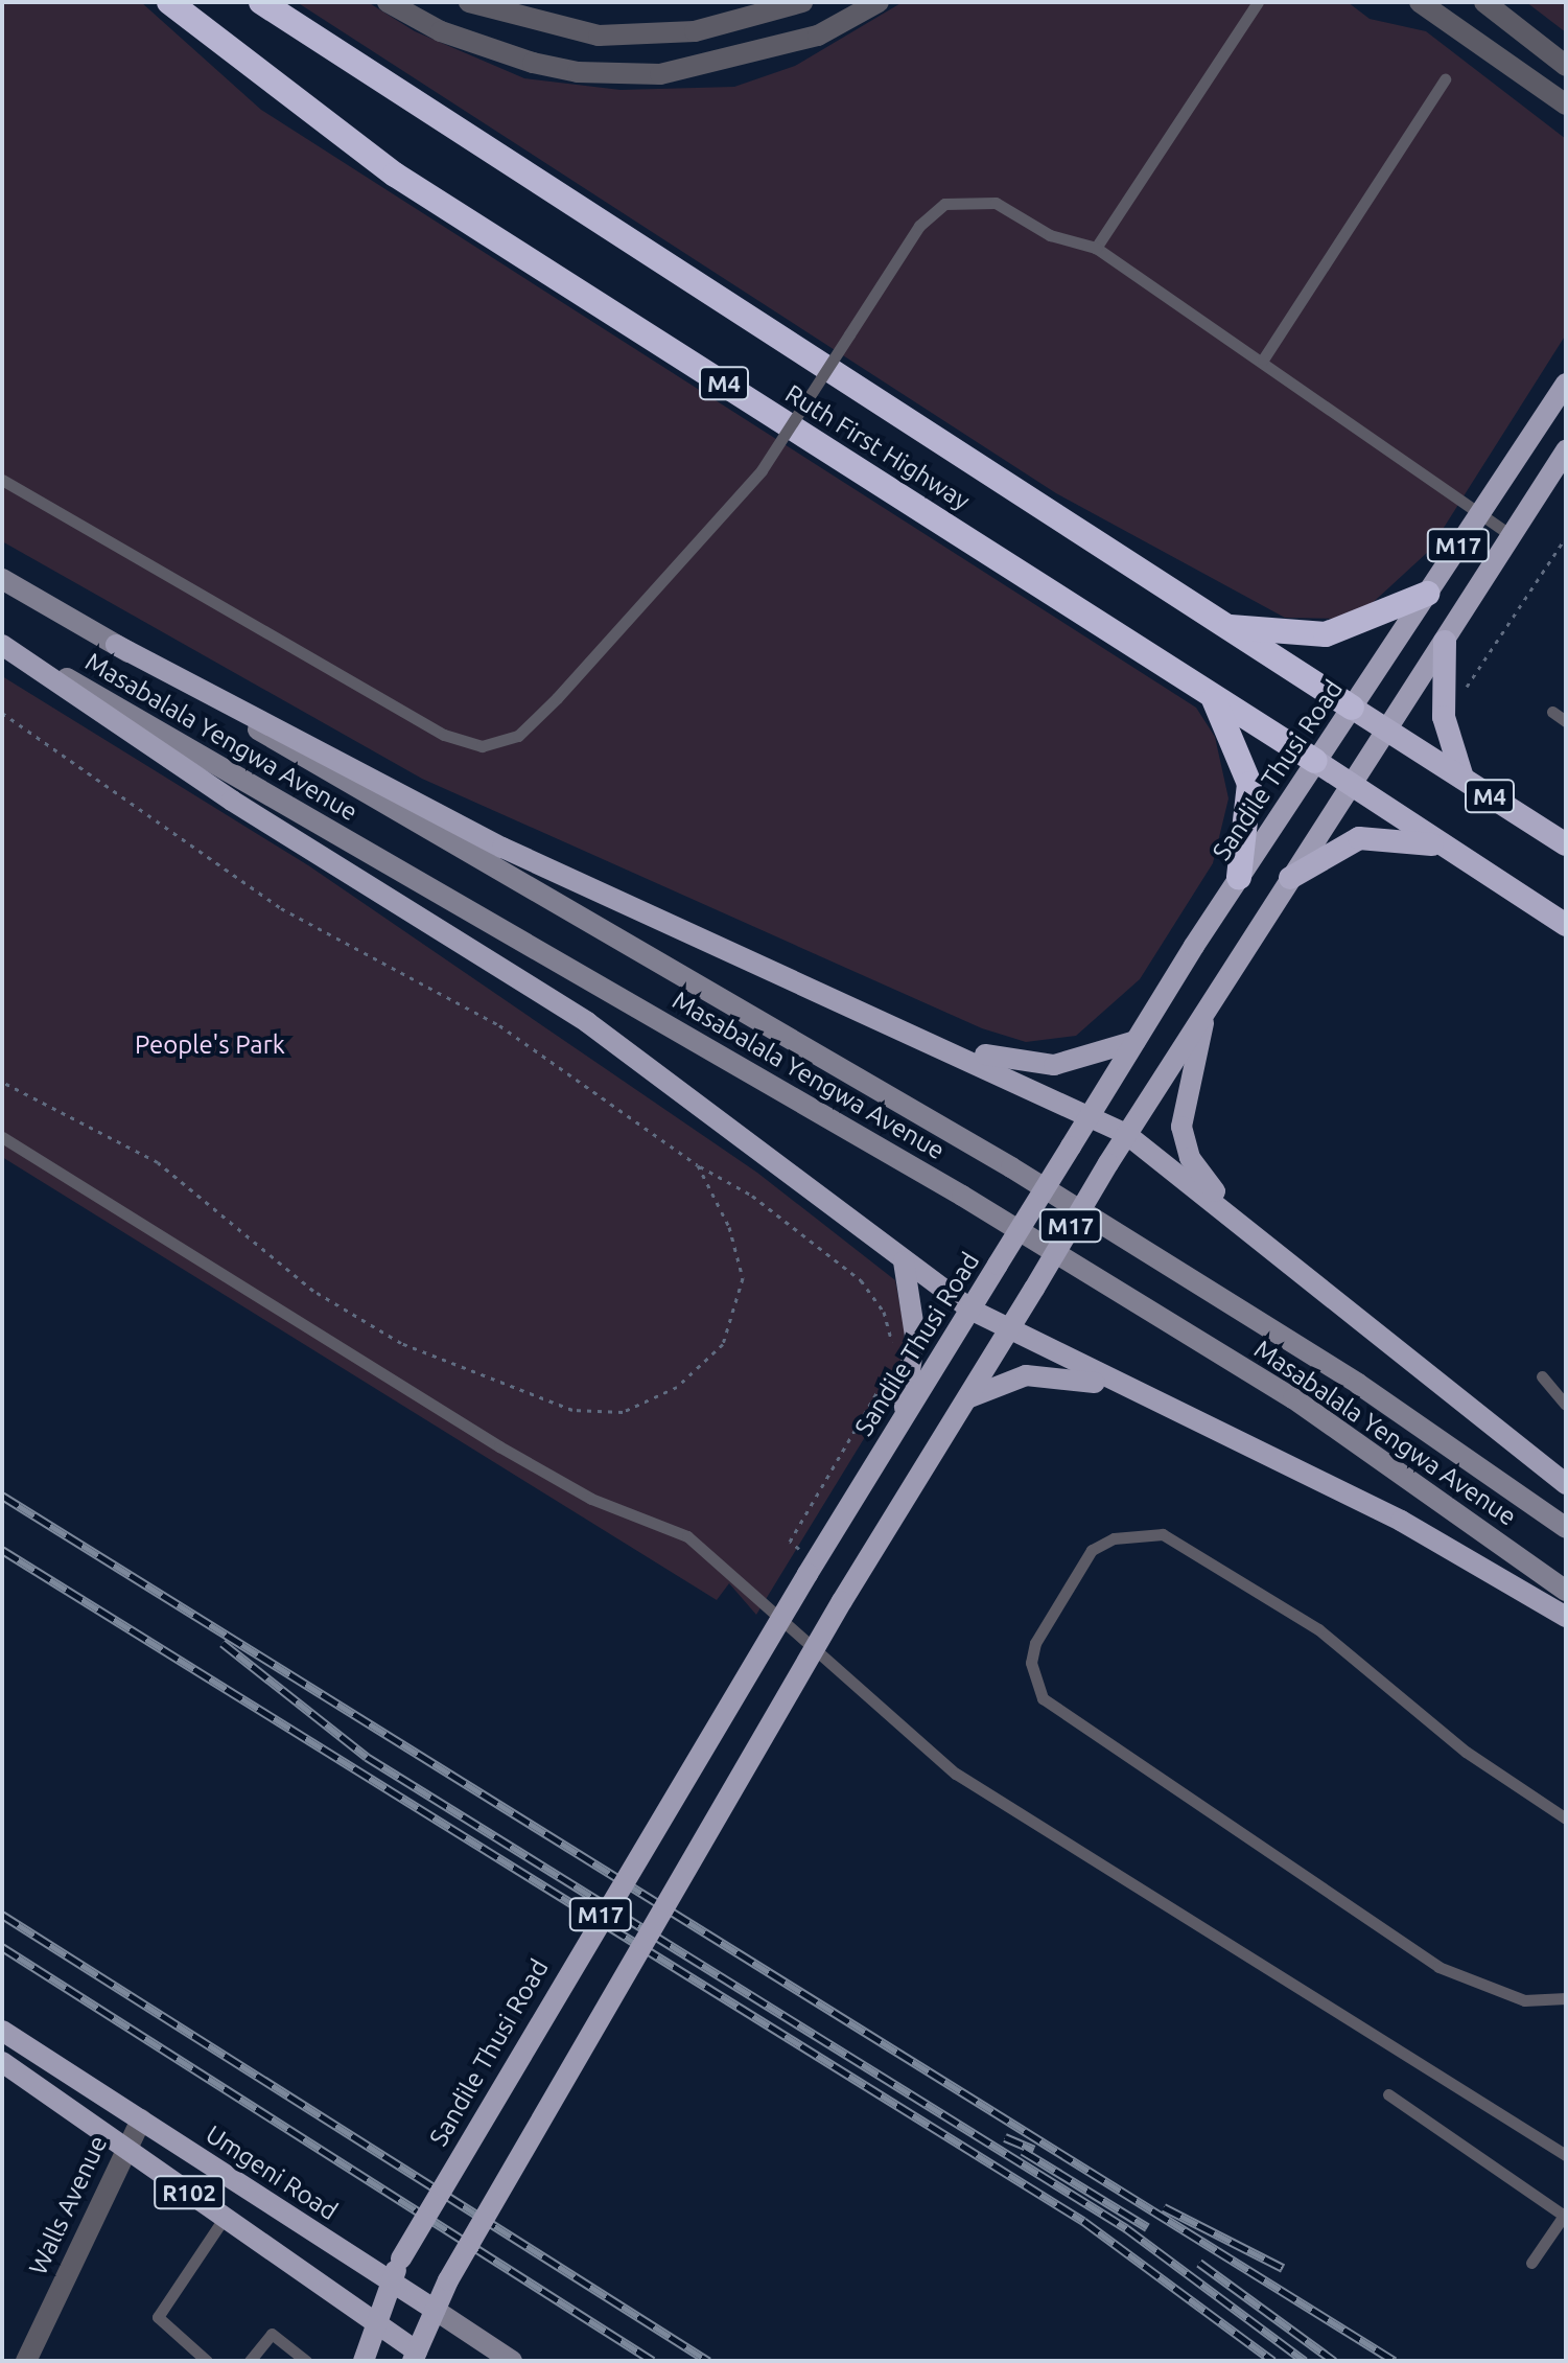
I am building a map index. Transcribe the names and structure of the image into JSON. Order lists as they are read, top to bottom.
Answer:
{
  "streets": {
    "highway": ["M4", "Ruth First Highway"],
    "main road": [
      "M17",
      "Masabalala Yengwa Avenue",
      "Sandile Thusi Road",
      "Umgeni Road",
      "R102"
    ],
    "street": ["Walls Avenue"]
  },
  "crossings": [
    ["M4", "Ruth First Highway"],
    ["M4", "M17"],
    ["M4", "Sandile Thusi Road"],
    ["Ruth First Highway", "Sandile Thusi Road"],
    ["M17", "Umgeni Road"],
    ["M17", "R102"],
    ["Sandile Thusi Road", "Umgeni Road"],
    ["Sandile Thusi Road", "R102"],
    ["Umgeni Road", "Walls Avenue"],
    ["R102", "Walls Avenue"]
  ],
  "parks": ["People's Park"]
}
